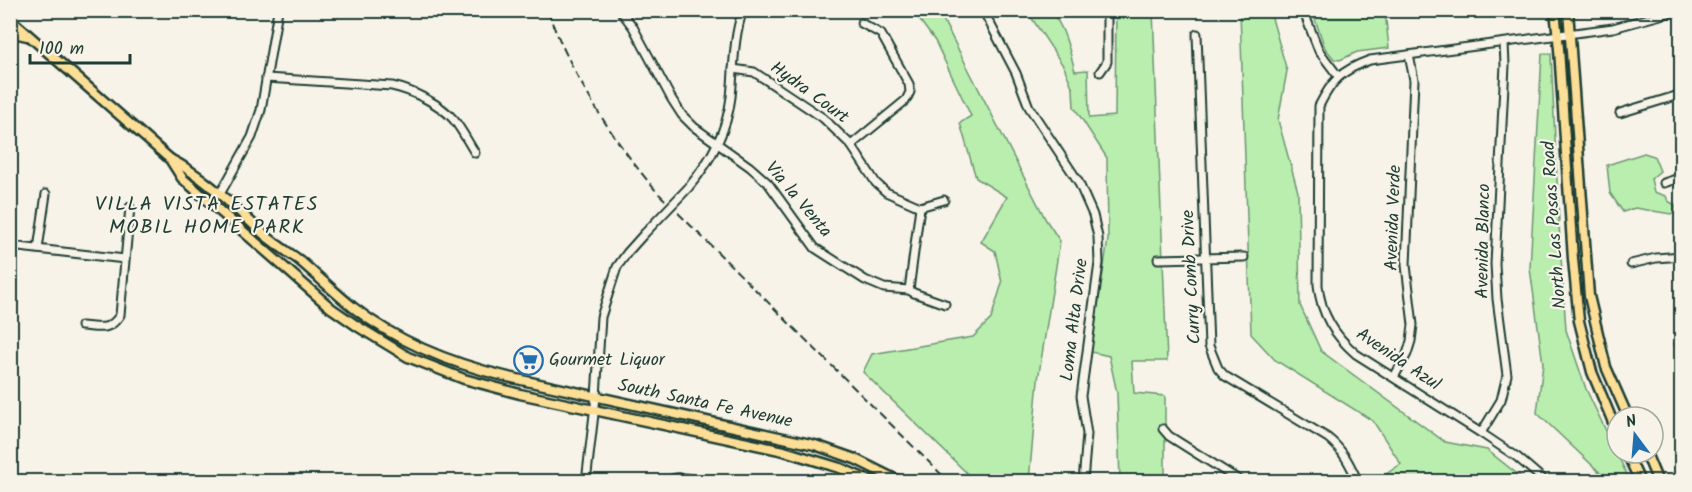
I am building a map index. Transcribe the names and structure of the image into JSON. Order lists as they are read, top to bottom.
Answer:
{
  "streets": {
    "main road": ["North Las Posas Road", "South Santa Fe Avenue"],
    "street": [
      "Hydra Court",
      "Via la Venta",
      "Avenida Verde",
      "Avenida Blanco",
      "Curry Comb Drive",
      "Loma Alta Drive",
      "Avenida Azul"
    ]
  },
  "crossings": [
    ["Avenida Verde", "Avenida Azul"],
    ["Avenida Blanco", "Avenida Azul"]
  ],
  "districts": ["VILLA VISTA ESTATES MOBIL HOME PARK"],
  "places": {
    "supermarket": ["Gourmet Liquor"]
  },
  "scale_bar": "100 m",
  "north": "top"
}
